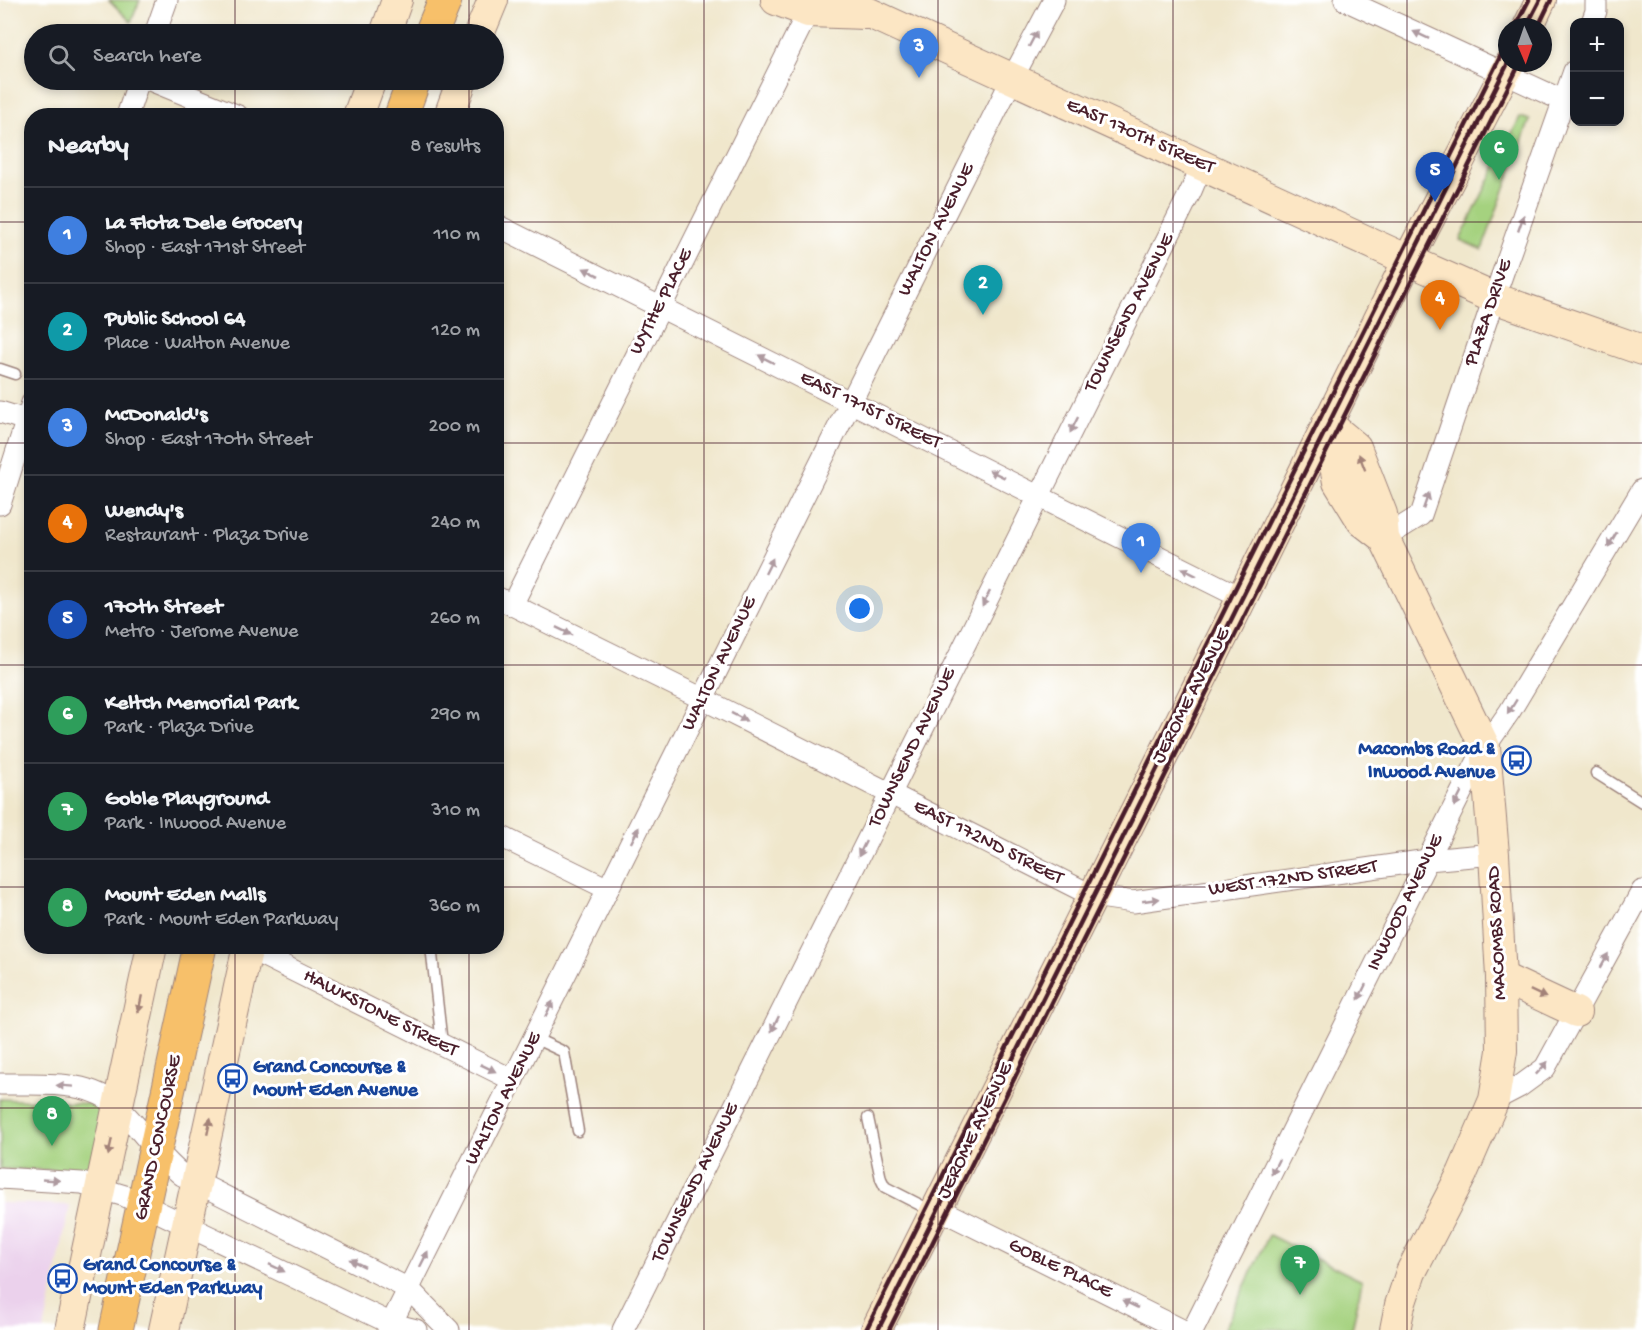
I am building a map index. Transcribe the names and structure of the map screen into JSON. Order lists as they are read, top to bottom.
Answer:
{
  "streets": {
    "main road": ["GRAND CONCOURSE"],
    "street": [
      "EAST 170TH STREET",
      "WALTON AVENUE",
      "WYTHE PLACE",
      "TOWNSEND AVENUE",
      "PLAZA DRIVE",
      "EAST 171ST STREET",
      "JEROME AVENUE",
      "EAST 172ND STREET",
      "WEST 172ND STREET",
      "INWOOD AVENUE",
      "MACOMBS ROAD",
      "HAWKSTONE STREET",
      "GOBLE PLACE"
    ]
  },
  "crossings": [
    ["EAST 170TH STREET", "WALTON AVENUE"],
    ["EAST 170TH STREET", "WYTHE PLACE"],
    ["EAST 170TH STREET", "TOWNSEND AVENUE"],
    ["EAST 170TH STREET", "PLAZA DRIVE"],
    ["EAST 170TH STREET", "JEROME AVENUE"],
    ["WALTON AVENUE", "EAST 171ST STREET"],
    ["WALTON AVENUE", "EAST 172ND STREET"],
    ["WALTON AVENUE", "HAWKSTONE STREET"],
    ["WYTHE PLACE", "EAST 171ST STREET"],
    ["WYTHE PLACE", "EAST 172ND STREET"],
    ["TOWNSEND AVENUE", "EAST 171ST STREET"],
    ["TOWNSEND AVENUE", "EAST 172ND STREET"],
    ["PLAZA DRIVE", "MACOMBS ROAD"],
    ["EAST 171ST STREET", "JEROME AVENUE"],
    ["JEROME AVENUE", "EAST 172ND STREET"],
    ["JEROME AVENUE", "WEST 172ND STREET"],
    ["JEROME AVENUE", "MACOMBS ROAD"],
    ["JEROME AVENUE", "GOBLE PLACE"],
    ["EAST 172ND STREET", "WEST 172ND STREET"],
    ["WEST 172ND STREET", "INWOOD AVENUE"],
    ["WEST 172ND STREET", "MACOMBS ROAD"],
    ["INWOOD AVENUE", "MACOMBS ROAD"]
  ],
  "one_way": [
    "WALTON AVENUE",
    "TOWNSEND AVENUE",
    "PLAZA DRIVE",
    "EAST 171ST STREET",
    "EAST 172ND STREET",
    "WEST 172ND STREET",
    "INWOOD AVENUE",
    "GOBLE PLACE"
  ],
  "places": {
    "bus stop": ["Macombs Road & Inwood Avenue", "Grand Concourse & Mount Eden Avenue", "Grand Concourse & Mount Eden Parkway"]
  },
  "north": "bottom",
  "page": {
    "map_buttons": ["+", "−"],
    "search": "Search here",
    "pins": [
      "3",
      "6",
      "5",
      "2",
      "4",
      "1",
      "8",
      "7"
    ],
    "heading": ["Nearby", "8 results"],
    "list": [
      {
        "mark": "1",
        "name": "La Flota Dele Grocery",
        "note": "Shop · East 171st Street",
        "value": "110 m"
      },
      {
        "mark": "2",
        "name": "Public School 64",
        "note": "Place · Walton Avenue",
        "value": "120 m"
      },
      {
        "mark": "3",
        "name": "McDonald's",
        "note": "Shop · East 170th Street",
        "value": "200 m"
      },
      {
        "mark": "4",
        "name": "Wendy's",
        "note": "Restaurant · Plaza Drive",
        "value": "240 m"
      },
      {
        "mark": "5",
        "name": "170th Street",
        "note": "Metro · Jerome Avenue",
        "value": "260 m"
      },
      {
        "mark": "6",
        "name": "Keltch Memorial Park",
        "note": "Park · Plaza Drive",
        "value": "290 m"
      },
      {
        "mark": "7",
        "name": "Goble Playground",
        "note": "Park · Inwood Avenue",
        "value": "310 m"
      },
      {
        "mark": "8",
        "name": "Mount Eden Malls",
        "note": "Park · Mount Eden Parkway",
        "value": "360 m"
      }
    ]
  }
}
